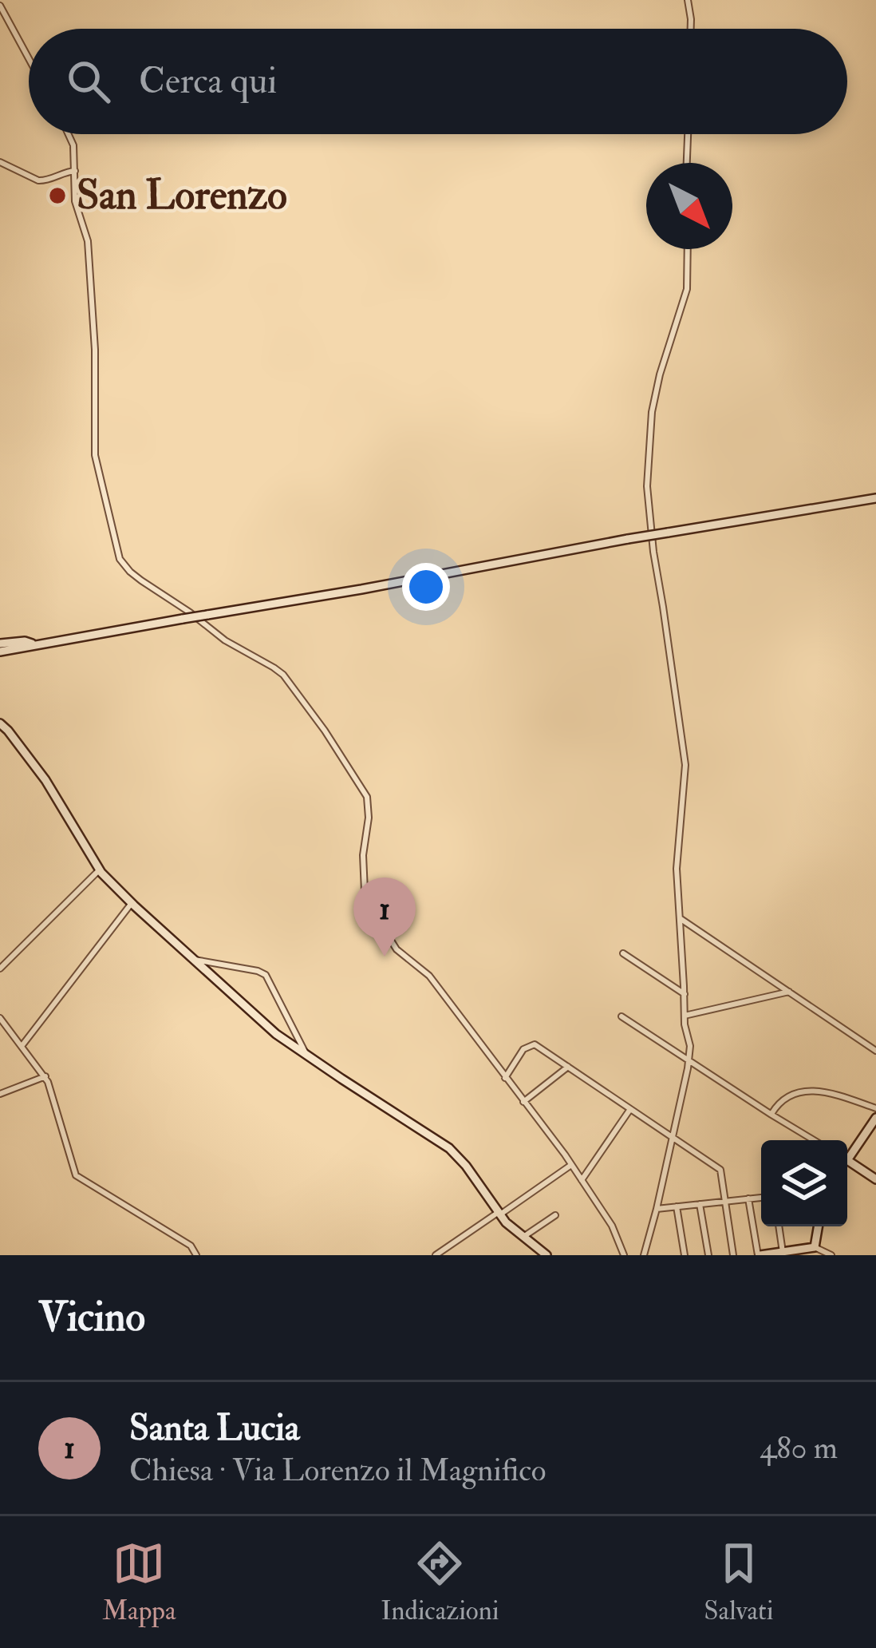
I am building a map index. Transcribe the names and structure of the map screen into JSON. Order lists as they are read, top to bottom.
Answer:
{
  "places": ["San Lorenzo"],
  "north": "bottom right",
  "page": {
    "search": "Cerca qui",
    "pins": "1",
    "heading": "Vicino",
    "list": [
      {
        "mark": "1",
        "name": "Santa Lucia",
        "note": "Chiesa · Via Lorenzo il Magnifico",
        "value": "480 m"
      }
    ],
    "nav": ["Mappa", "Indicazioni", "Salvati"]
  }
}
